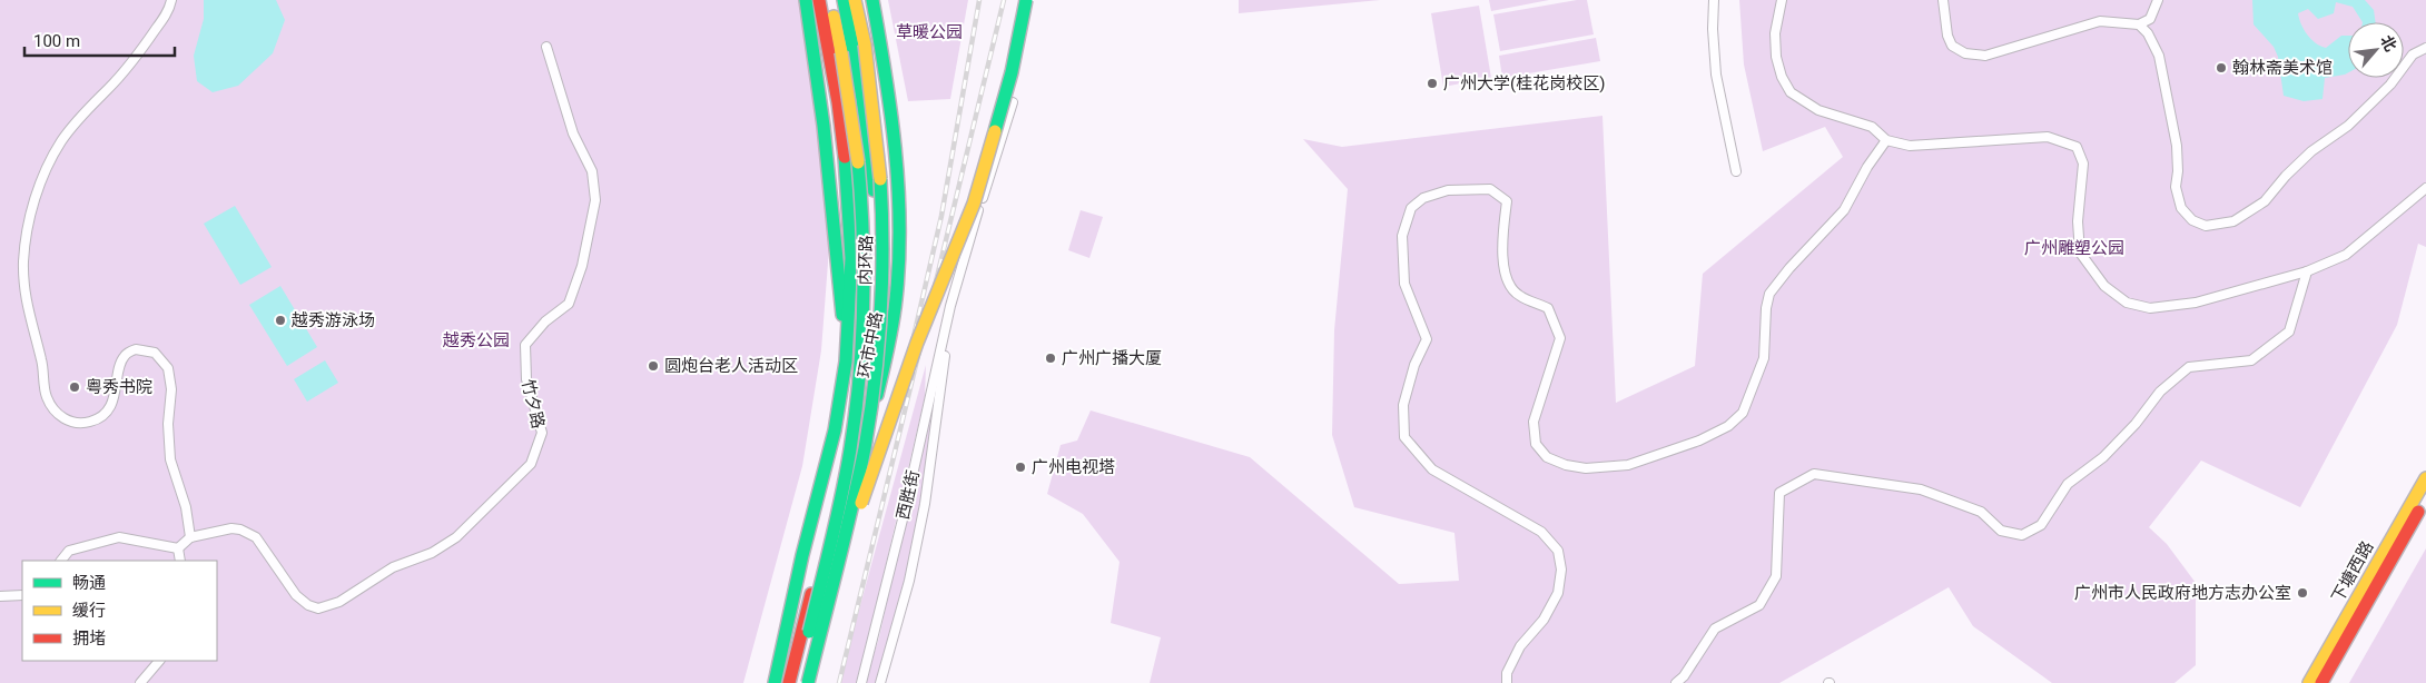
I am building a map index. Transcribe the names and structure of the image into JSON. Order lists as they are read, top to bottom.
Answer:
{
  "streets": {
    "highway": ["内环路", "环市中路", "下塘西路"],
    "street": ["竹夕路", "西胜街"]
  },
  "parks": ["草暖公园", "广州雕塑公园", "越秀公园"],
  "places": [
    "翰林斋美术馆",
    "广州大学(桂花岗校区)",
    "越秀游泳场",
    "广州广播大厦",
    "圆炮台老人活动区",
    "粤秀书院",
    "广州电视塔",
    "广州市人民政府地方志办公室"
  ],
  "legend": ["畅通", "缓行", "拥堵"],
  "scale_bar": "100 m",
  "north": "top right"
}
